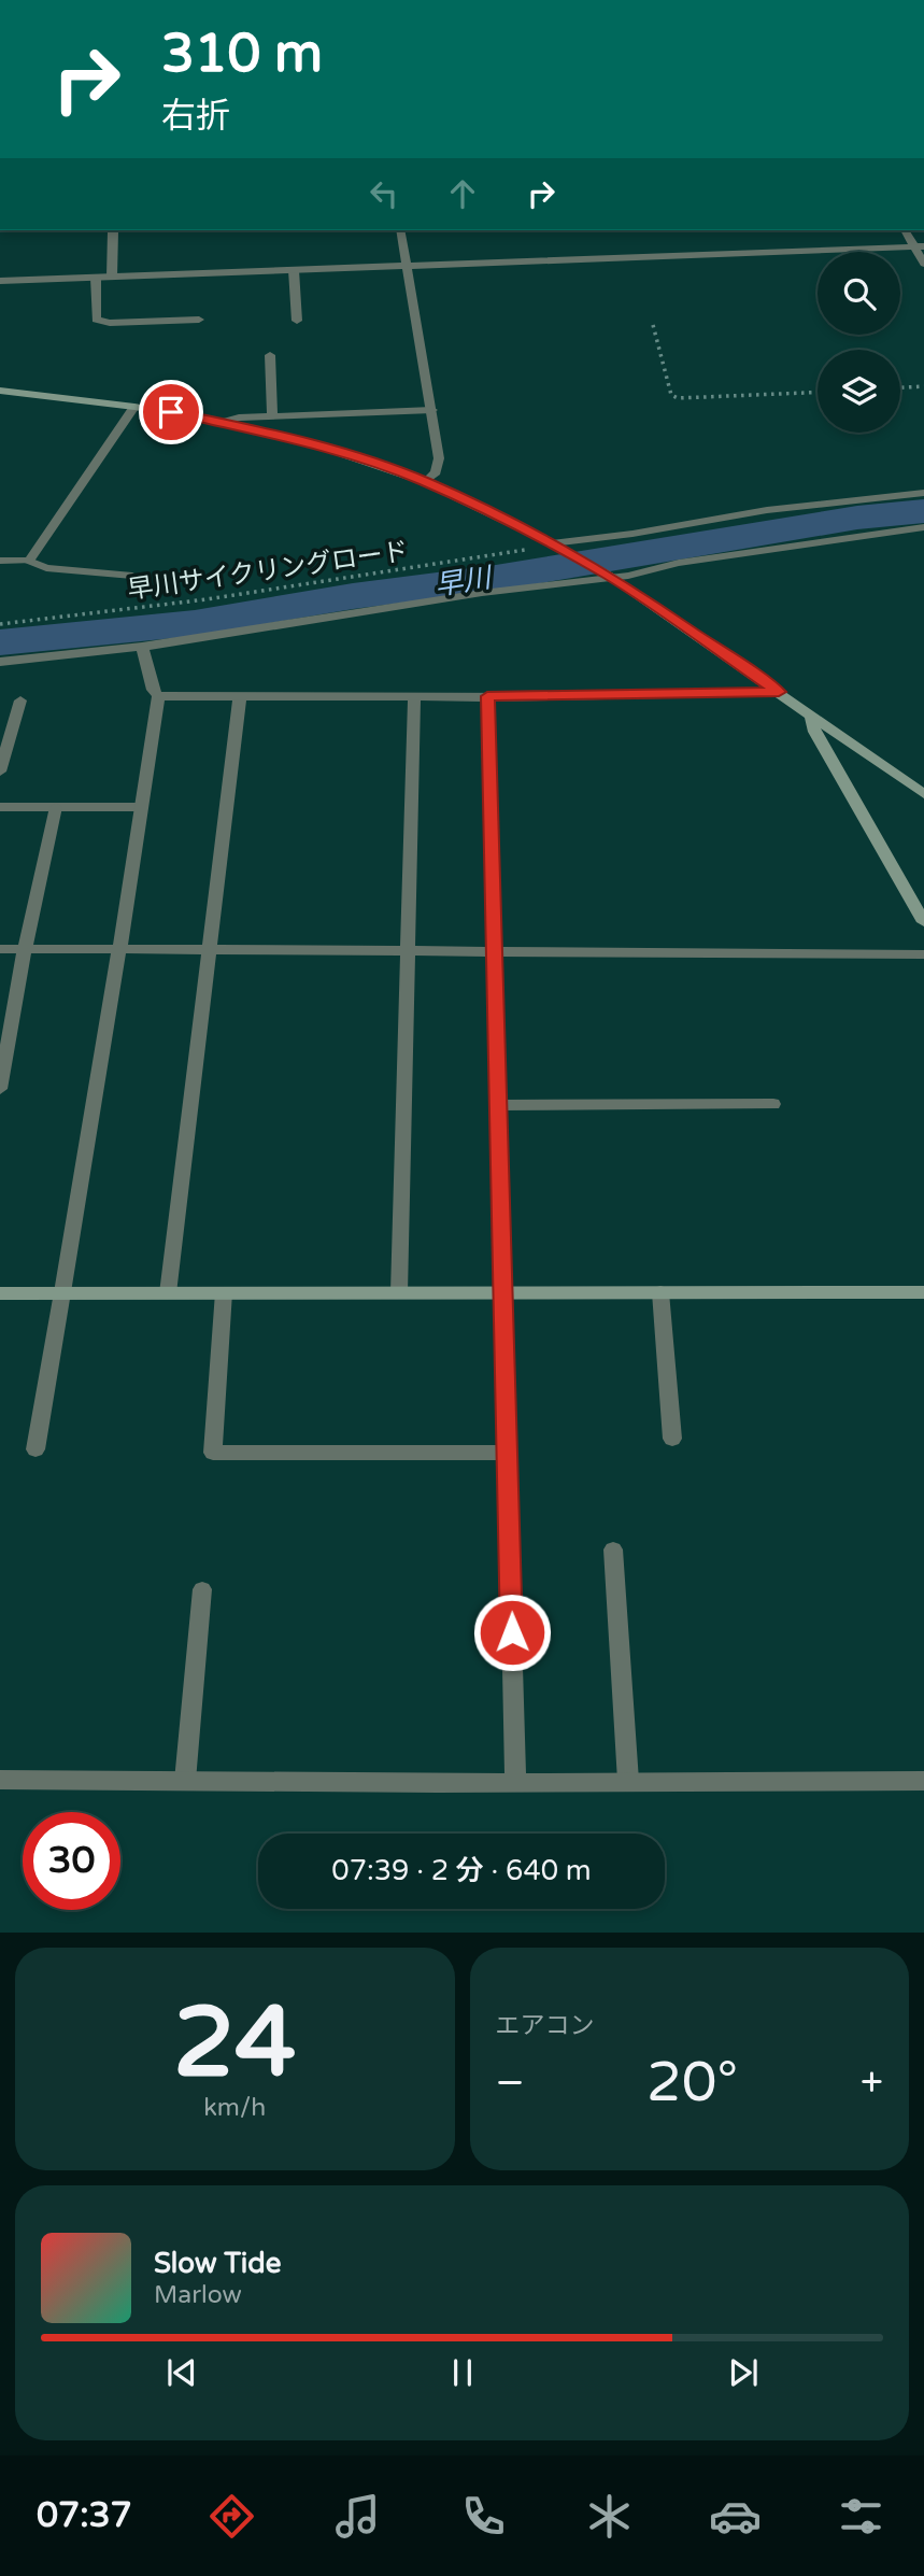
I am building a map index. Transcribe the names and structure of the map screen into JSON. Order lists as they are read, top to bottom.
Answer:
{
  "streets": {
    "path": ["早川サイクリングロード"]
  },
  "water": ["早川"],
  "page": {
    "turn": ["310 m", "右折"],
    "limit": "30",
    "trip": "07:39 · 2 分 · 640 m",
    "tile": [
      ["24", "km/h"],
      "エアコン"
    ],
    "heat": ["−", "20°", "+"],
    "song": ["Slow Tide", "Marlow"],
    "tabs": "07:37"
  }
}
